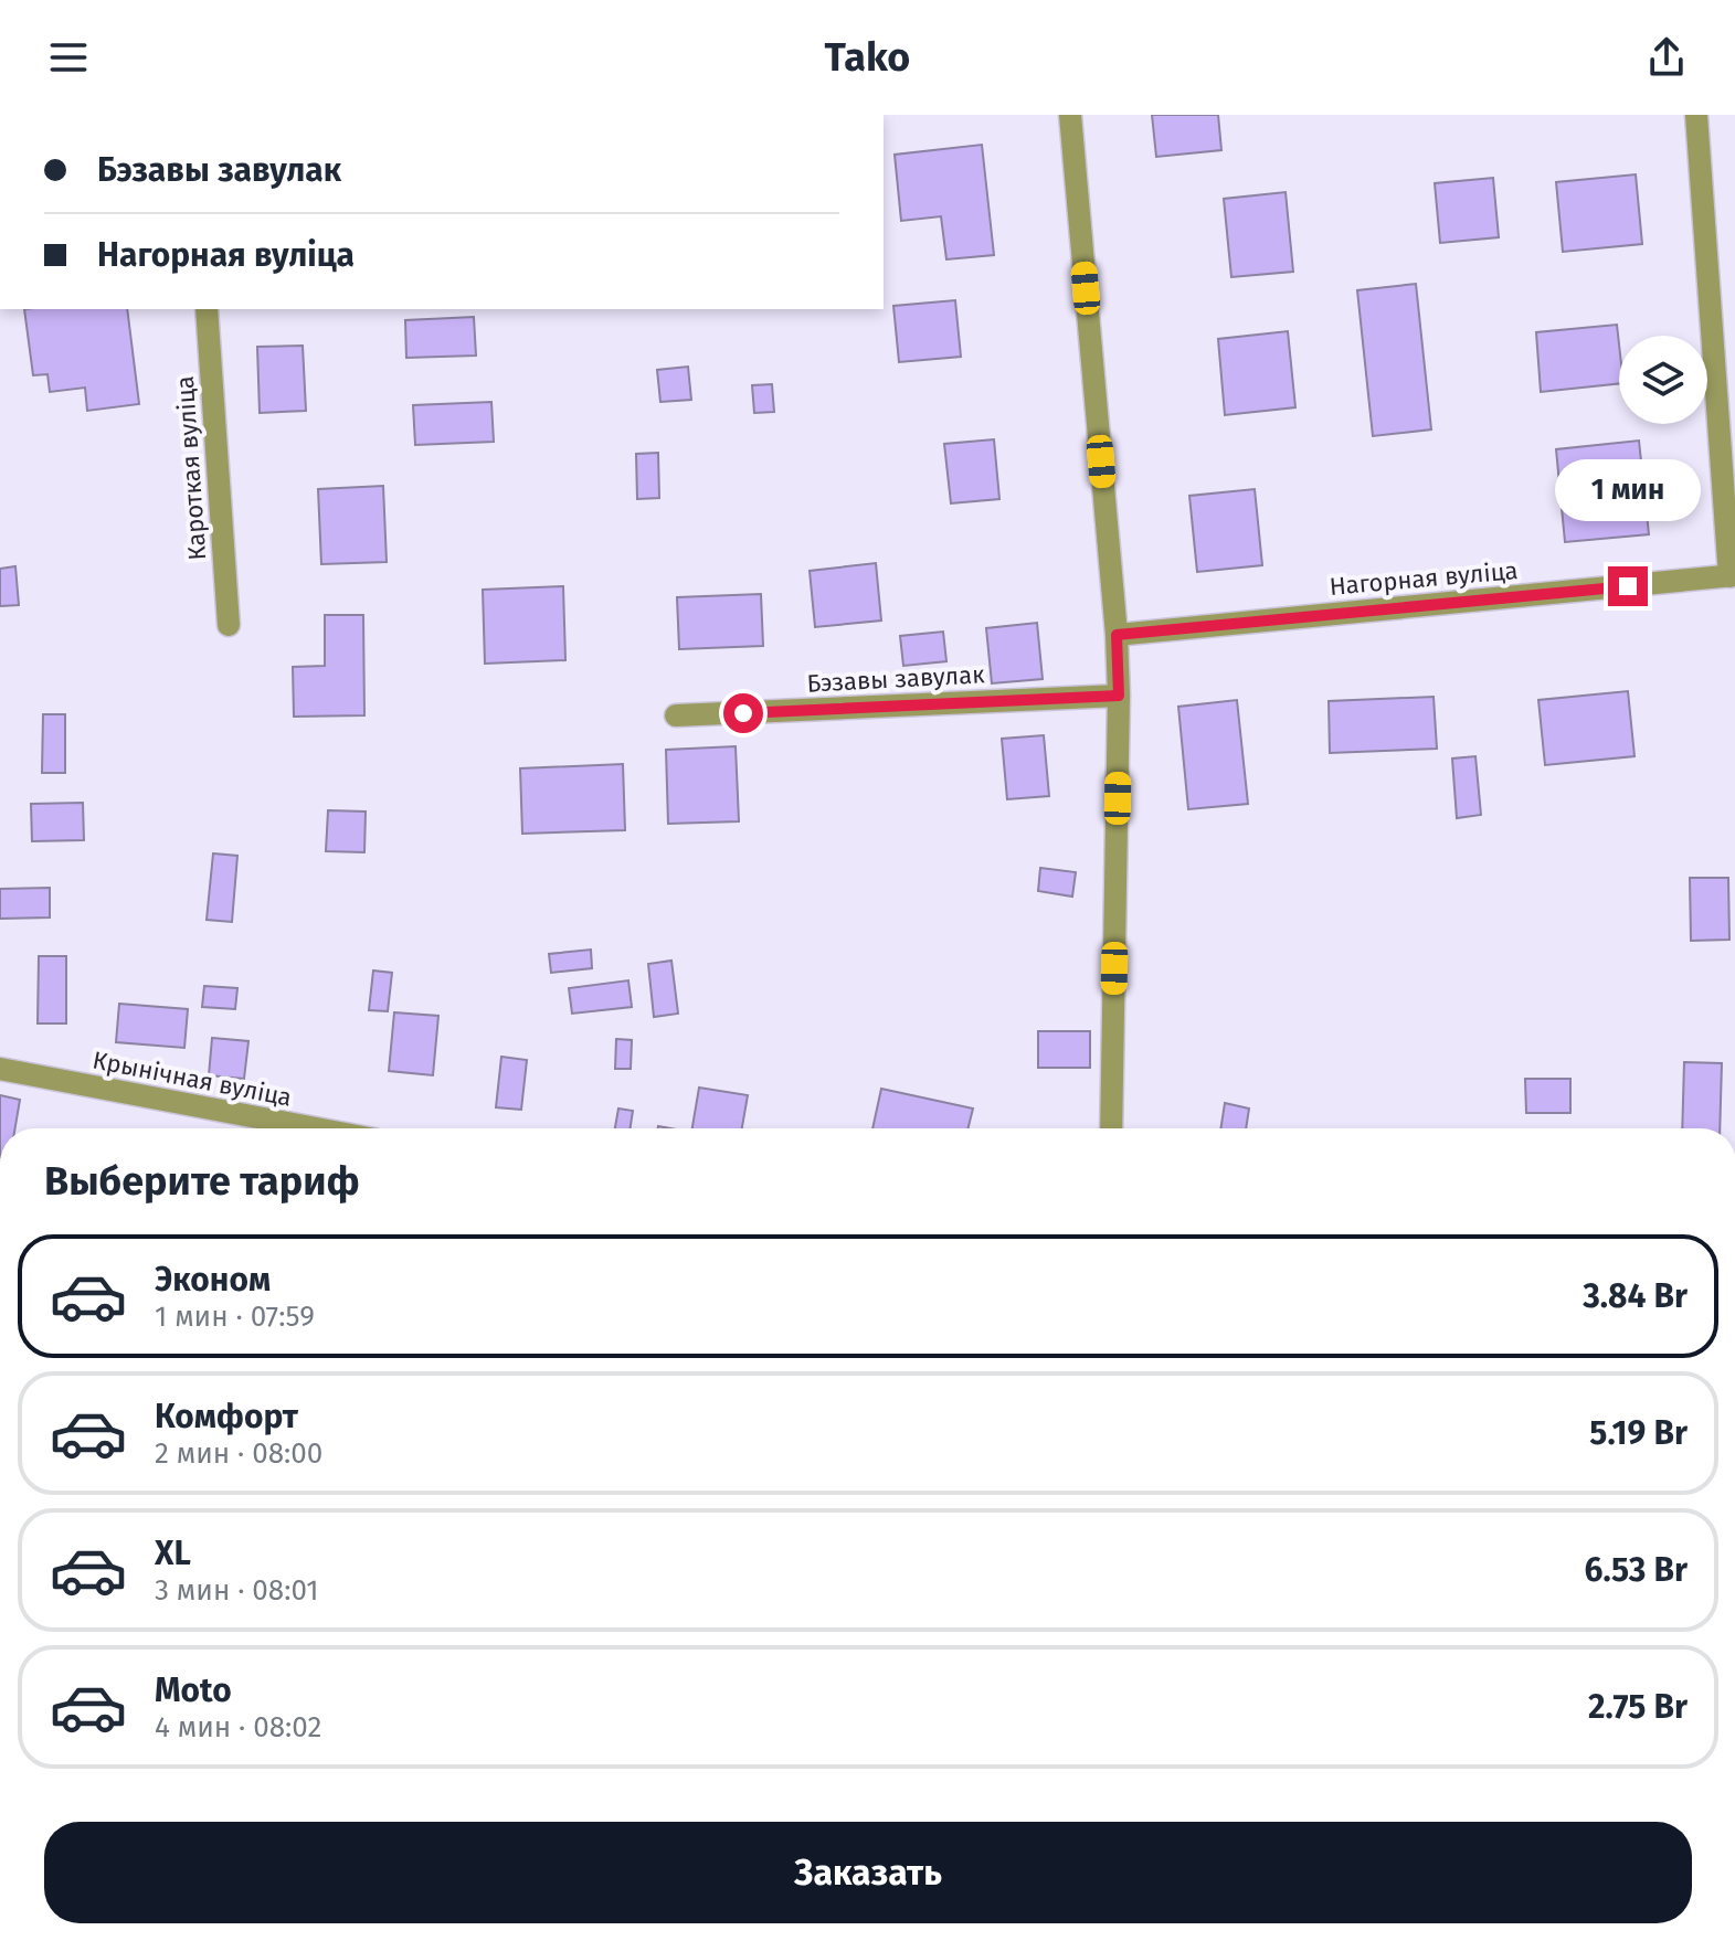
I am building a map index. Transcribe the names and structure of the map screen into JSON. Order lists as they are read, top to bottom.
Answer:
{
  "streets": {
    "street": [
      "Кароткая вуліца",
      "Нагорная вуліца",
      "Бэзавы завулак",
      "Крынічная вуліца"
    ]
  },
  "page": {
    "header": "Tako",
    "banner": ["Бэзавы завулак", "Нагорная вуліца"],
    "bubble": "1 мин",
    "heading": "Выберите тариф",
    "list": [
      {
        "name": "Эконом",
        "note": "1 мин · 07:59",
        "value": "3.84 Br"
      },
      {
        "name": "Комфорт",
        "note": "2 мин · 08:00",
        "value": "5.19 Br"
      },
      {
        "name": "XL",
        "note": "3 мин · 08:01",
        "value": "6.53 Br"
      },
      {
        "name": "Moto",
        "note": "4 мин · 08:02",
        "value": "2.75 Br"
      }
    ],
    "buttons": "Заказать"
  }
}
